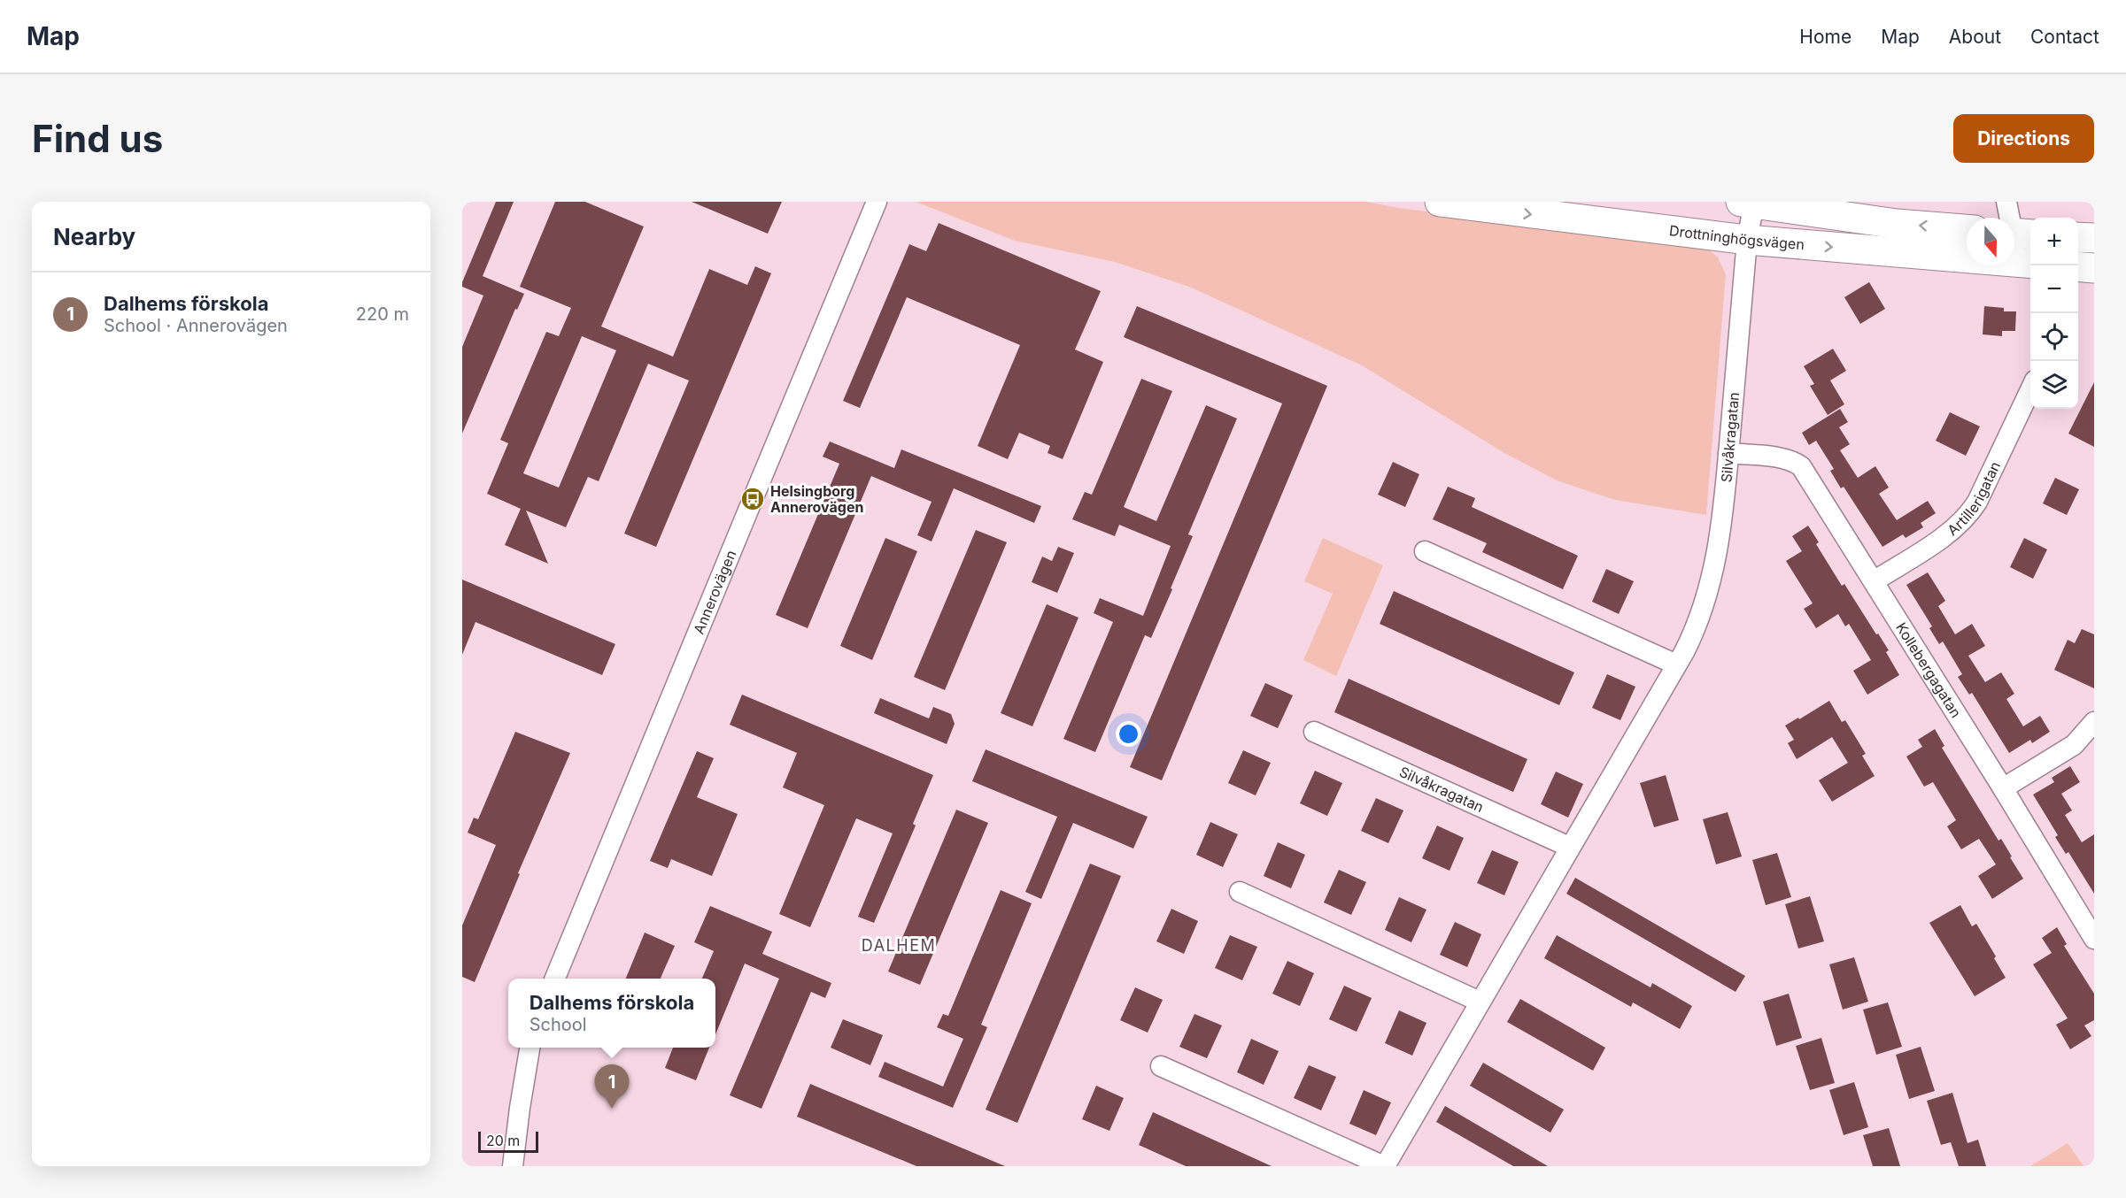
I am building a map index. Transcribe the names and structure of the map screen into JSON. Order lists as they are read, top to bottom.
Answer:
{
  "streets": {
    "street": [
      "Drottninghögsvägen",
      "Silvåkragatan",
      "Artillerigatan",
      "Annerovägen",
      "Kollebergagatan"
    ]
  },
  "crossings": [
    ["Drottninghögsvägen", "Silvåkragatan"],
    ["Silvåkragatan", "Kollebergagatan"],
    ["Artillerigatan", "Kollebergagatan"]
  ],
  "districts": ["DALHEM"],
  "places": {
    "bus stop": ["Helsingborg Annerovägen"]
  },
  "scale_bar": "20 m",
  "north": "bottom",
  "page": {
    "header": "Map",
    "nav": [
      "Home",
      "Map",
      "About",
      "Contact"
    ],
    "buttons": "Directions",
    "title": "Find us",
    "heading": "Nearby",
    "map_buttons": ["+", "−"],
    "list": [
      {
        "mark": "1",
        "name": "Dalhems förskola",
        "note": "School · Annerovägen",
        "value": "220 m"
      }
    ],
    "popup": ["Dalhems förskola", "School"],
    "pins": "1",
    "scale": "20 m"
  }
}
